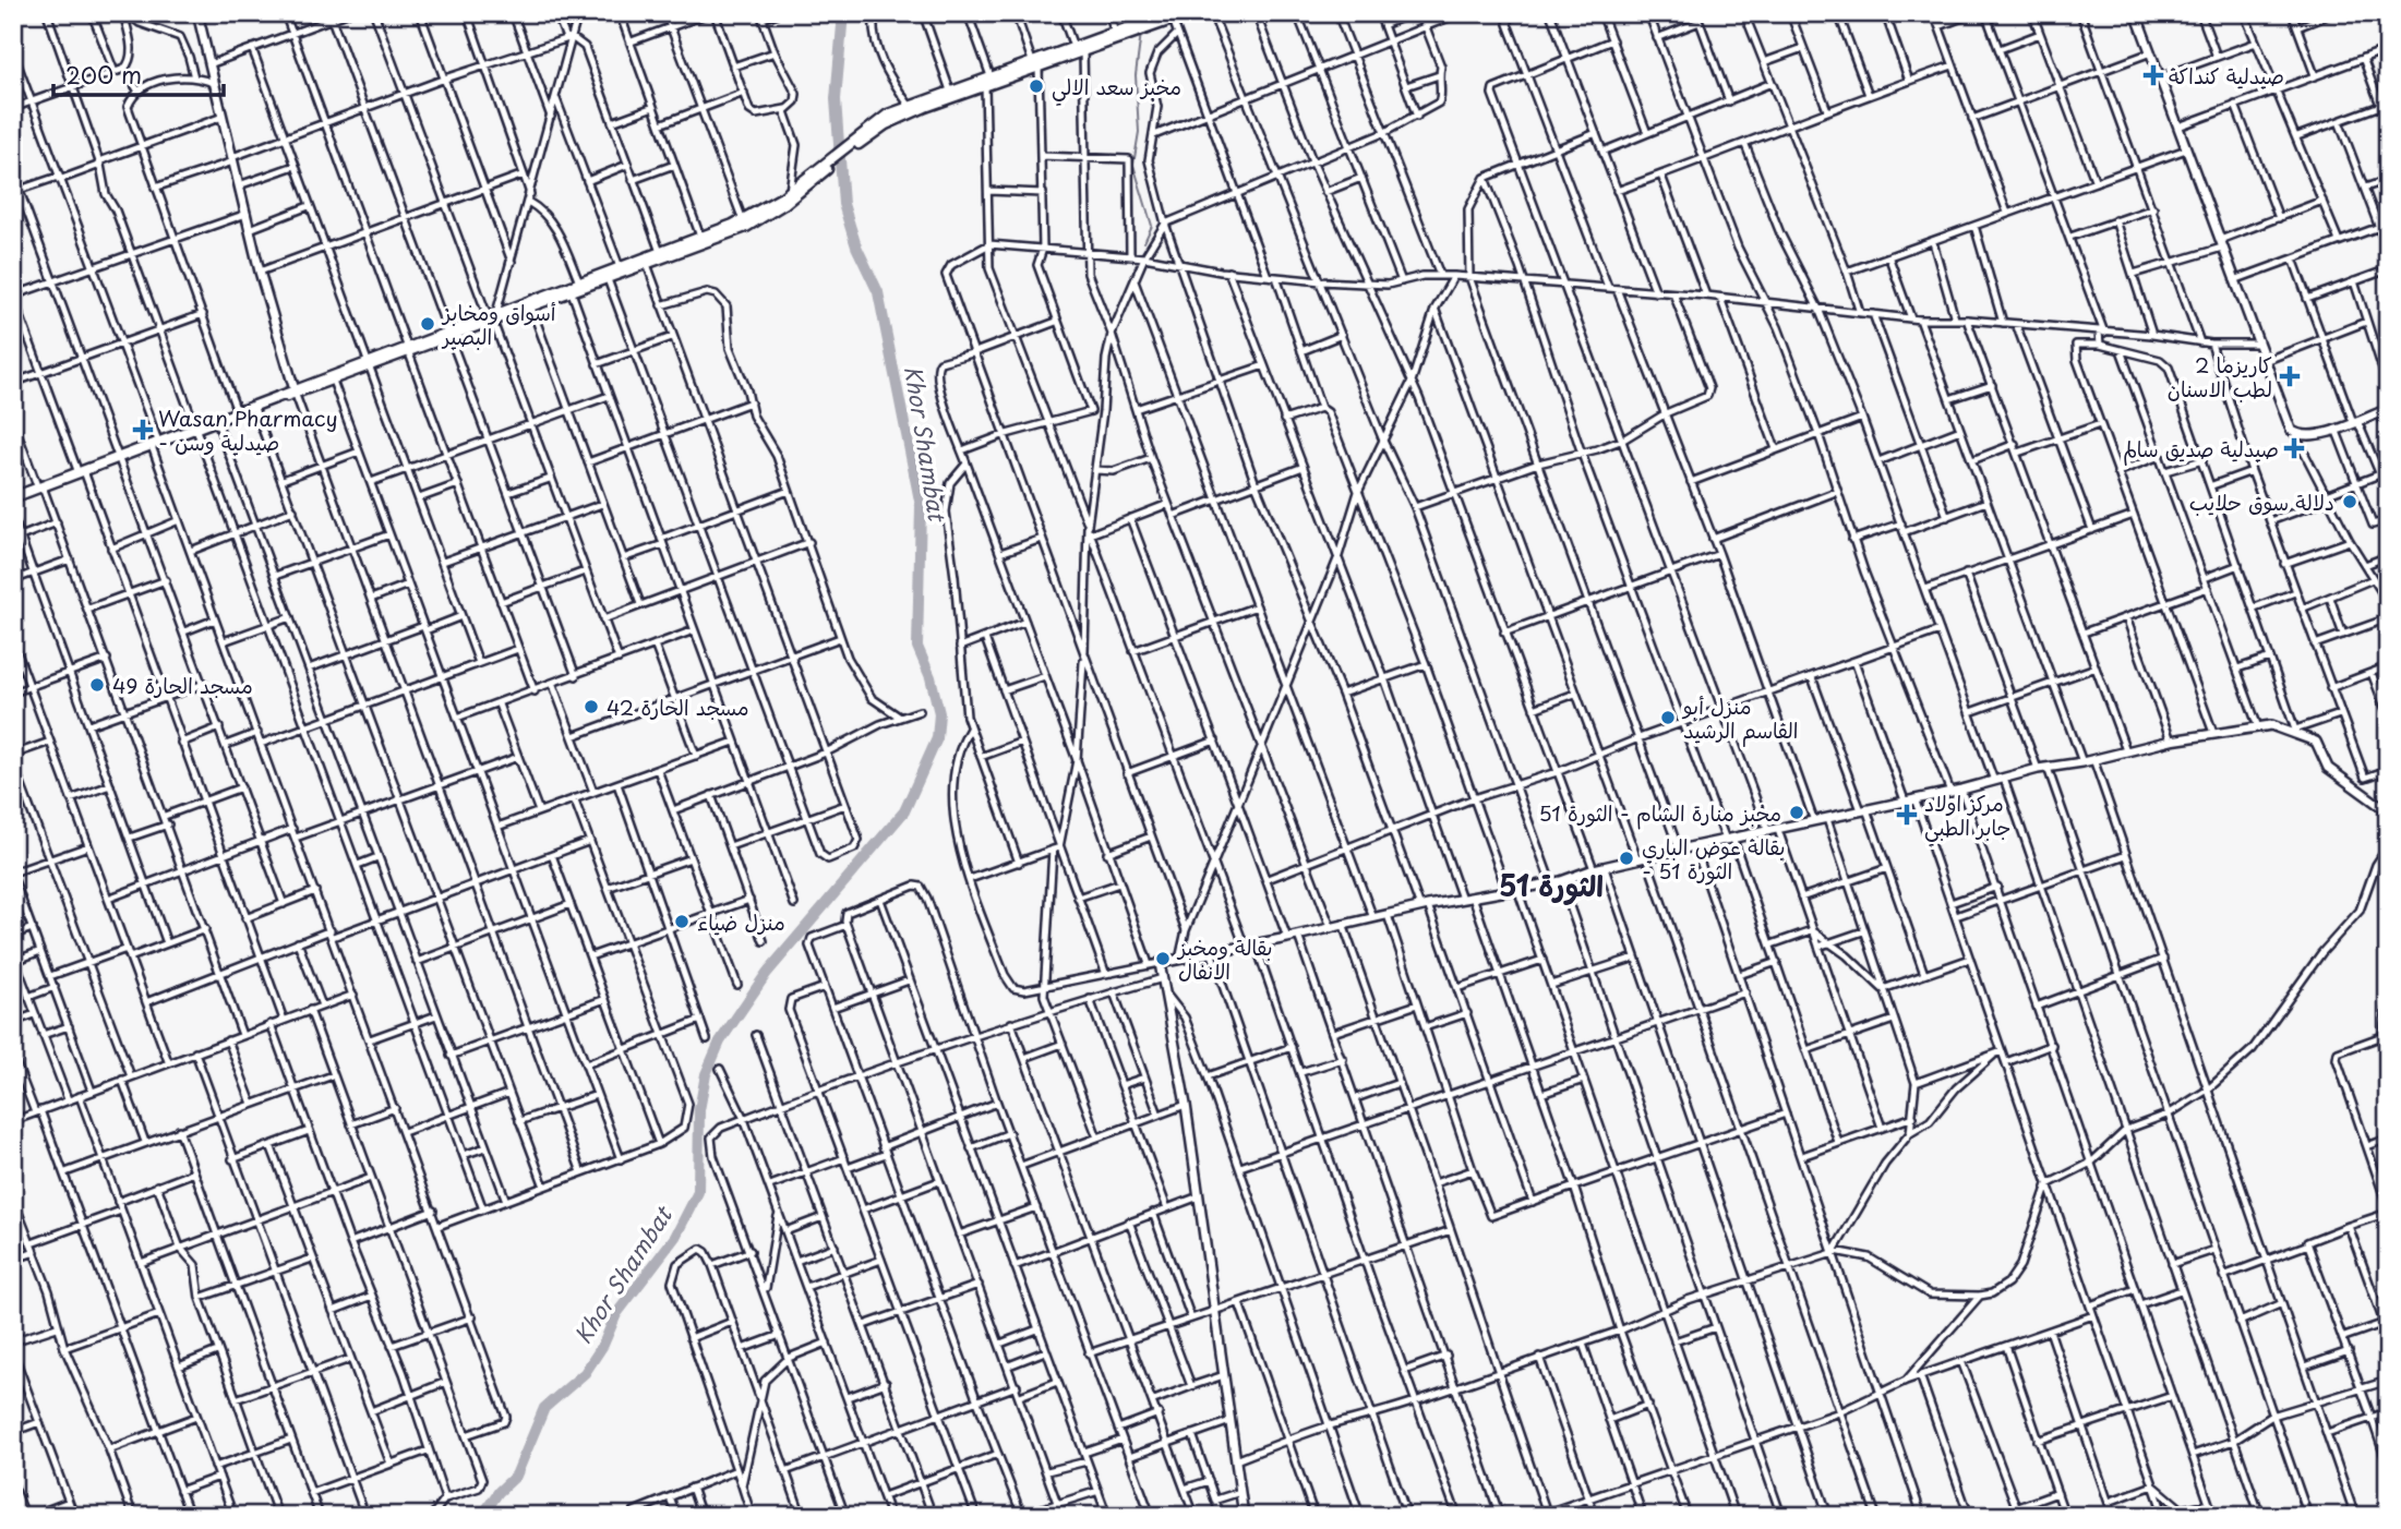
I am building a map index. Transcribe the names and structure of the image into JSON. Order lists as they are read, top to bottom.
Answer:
{
  "districts": ["الثورة 51"],
  "water": ["Khor Shambat"],
  "places": {
    "health": [
      "صيدلية كنداكة",
      "كاريزما 2 لطب الاسنان",
      "Wasan Pharmacy - صيدلية وسن",
      "صيدلية صديق سالم",
      "مركز اولاد جابر الطبي"
    ],
    "other": [
      "مخبز سعد الالي",
      "أسواق ومخابز البصير",
      "دلالة سوق حلايب",
      "مسجد الحارة 49",
      "مسجد الحارة 42",
      "منزل أبو القاسم الرشيد",
      "مخبز منارة الشام - الثورة 51",
      "بقالة عوض الباري - الثورة 51",
      "منزل ضياء",
      "بقالة ومخبز الانفال"
    ]
  },
  "scale_bar": "200 m"
}
